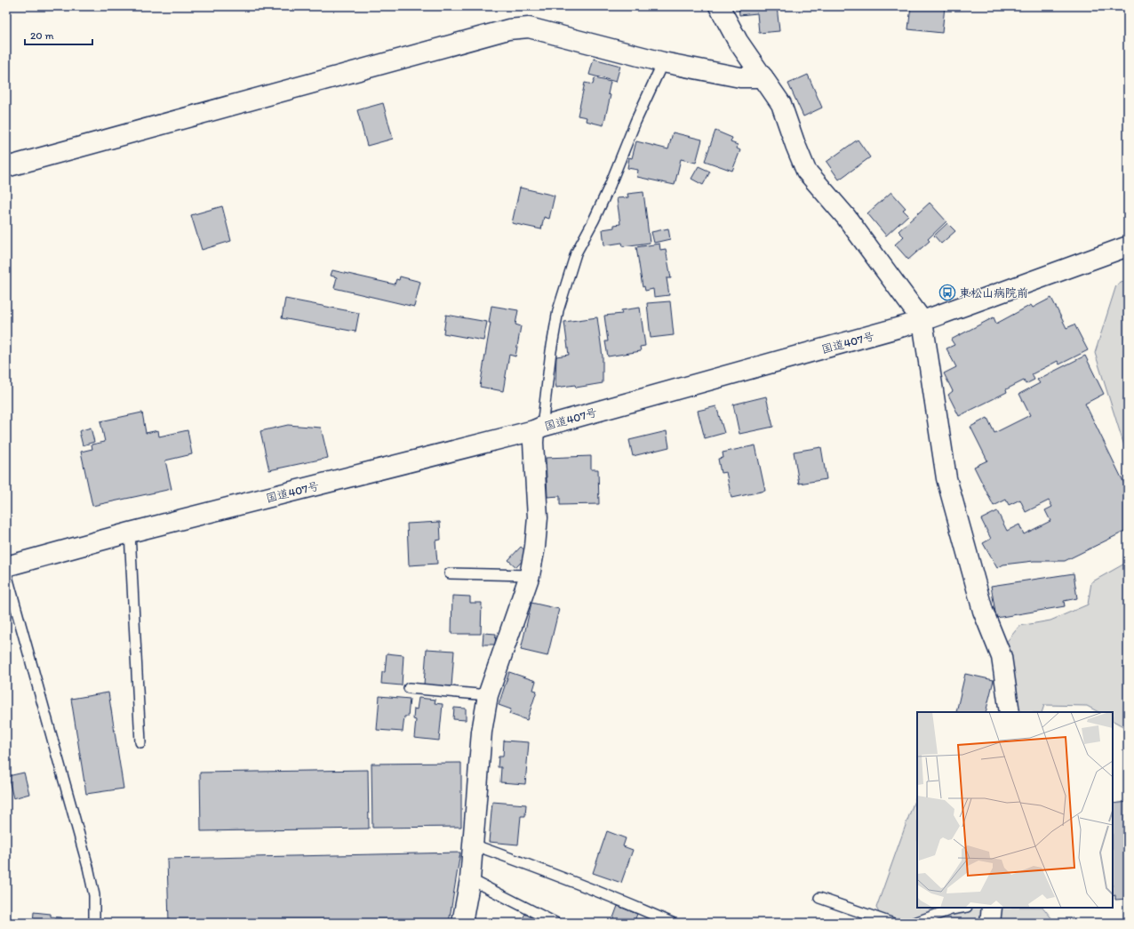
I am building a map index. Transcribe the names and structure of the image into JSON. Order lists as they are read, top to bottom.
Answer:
{
  "streets": {
    "main road": ["国道407号"]
  },
  "places": {
    "bus stop": ["東松山病院前"]
  },
  "scale_bar": "20 m"
}
